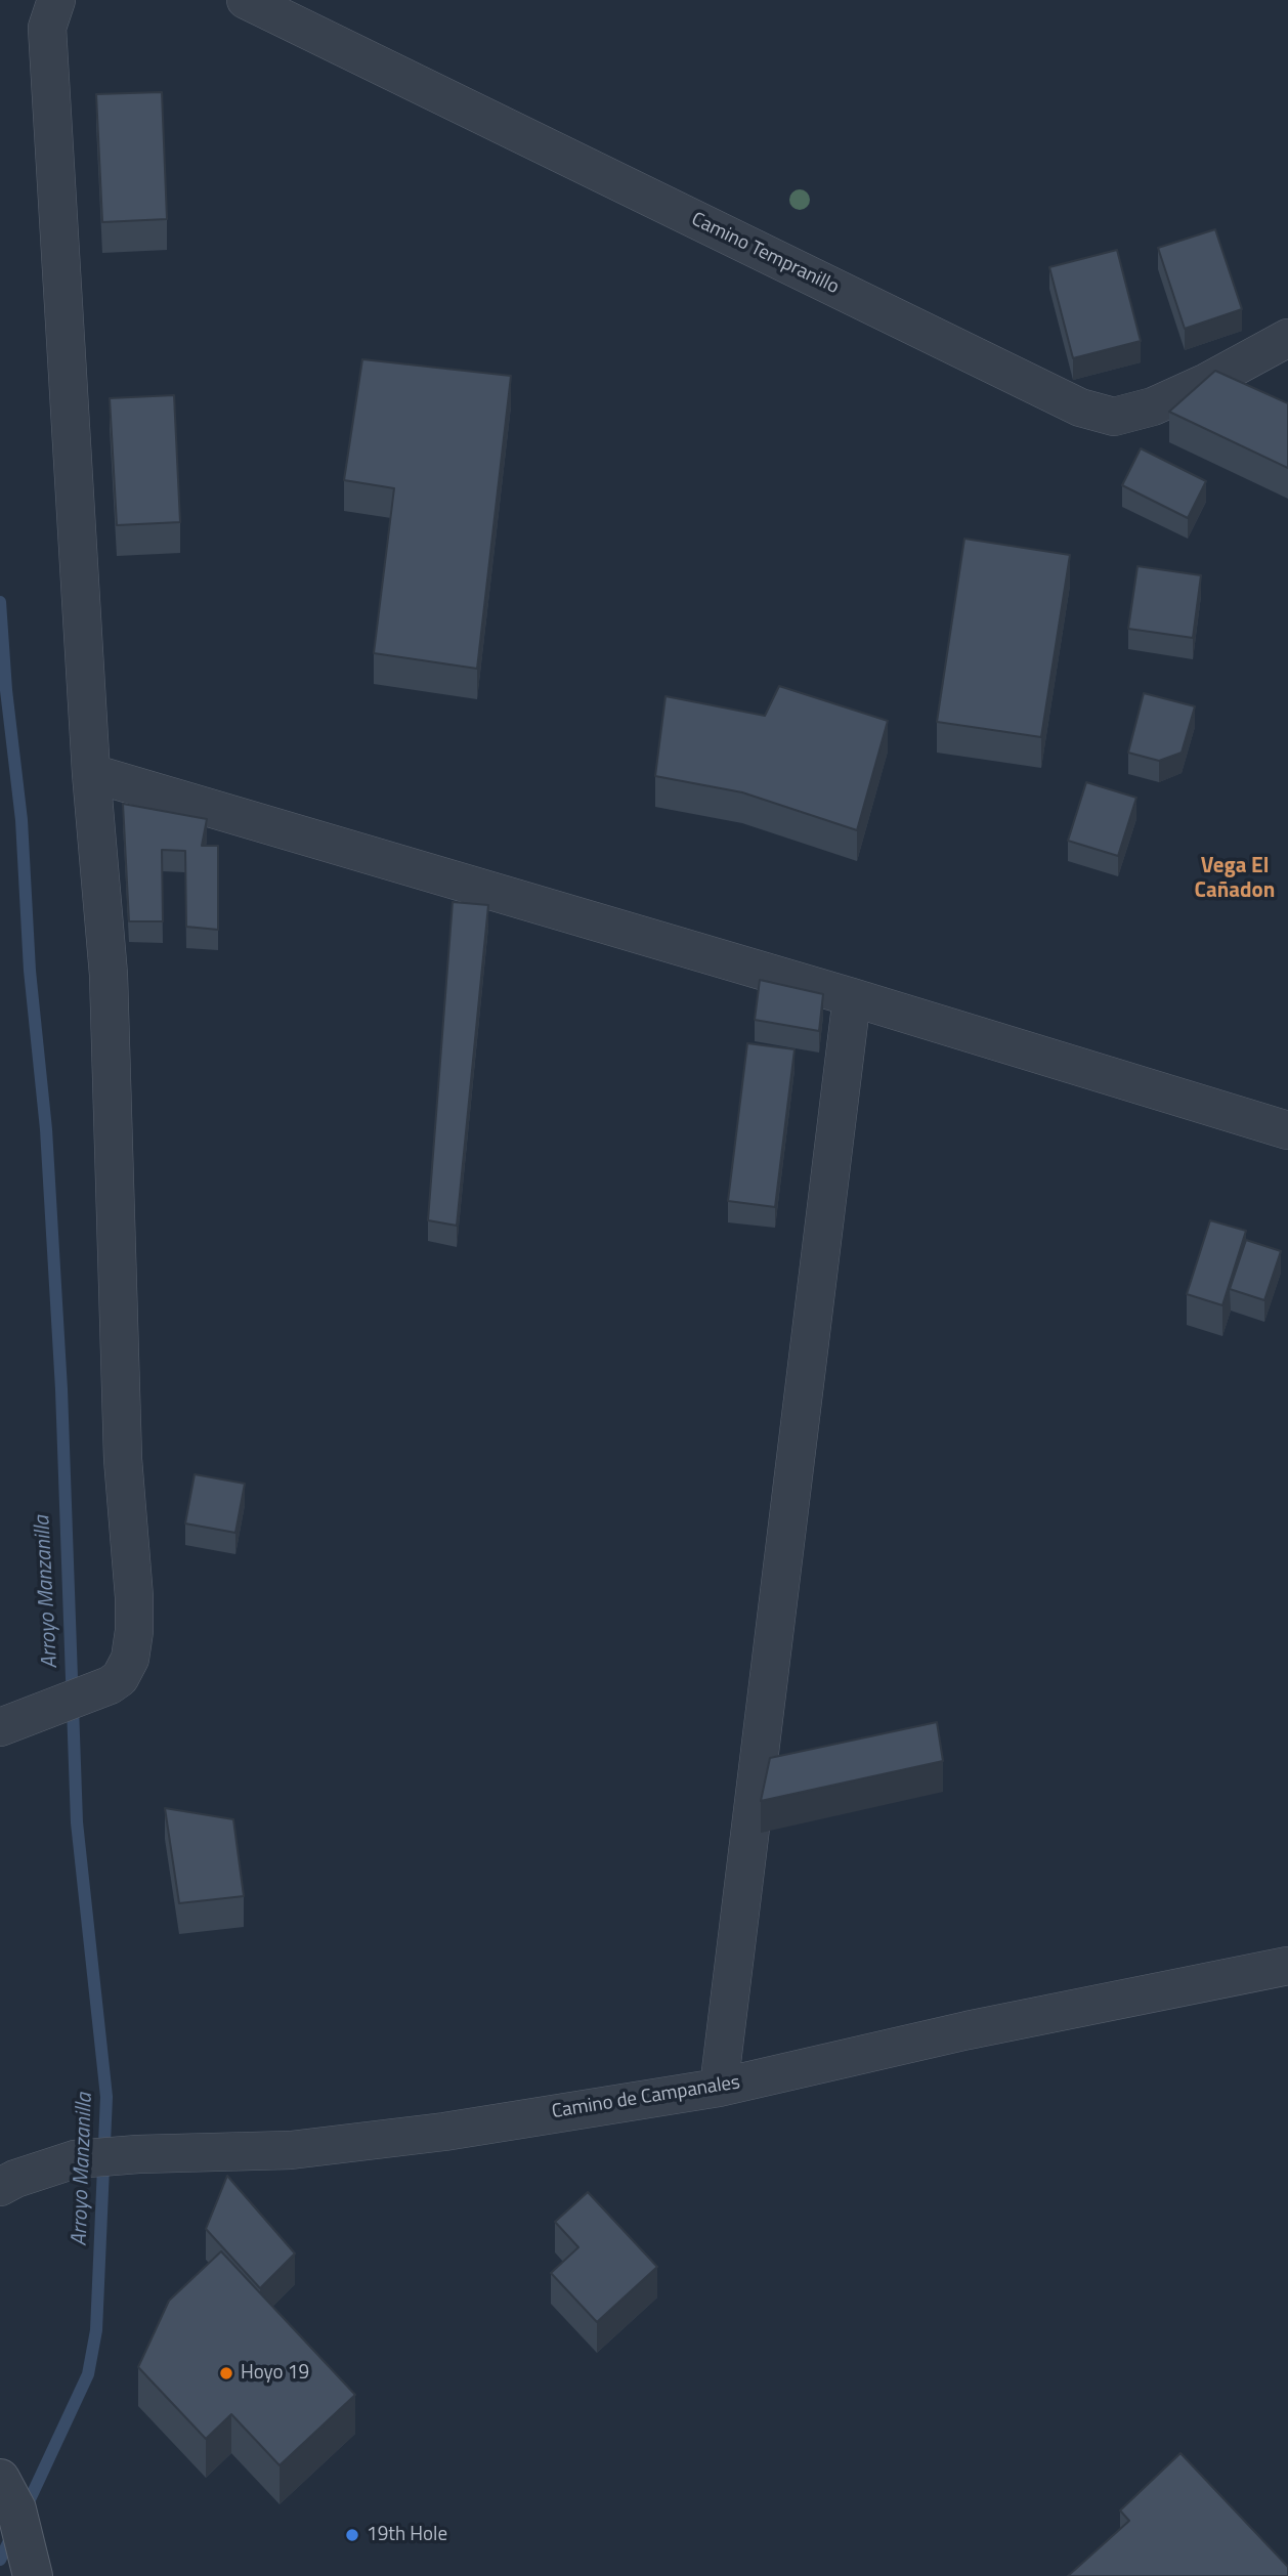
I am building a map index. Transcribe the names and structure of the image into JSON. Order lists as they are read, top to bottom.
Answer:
{
  "streets": {
    "street": ["Camino Tempranillo", "Camino de Campanales"]
  },
  "districts": ["Vega El Cañadon"],
  "water": ["Arroyo Manzanilla"],
  "places": ["Hoyo 19", "19th Hole"]
}
